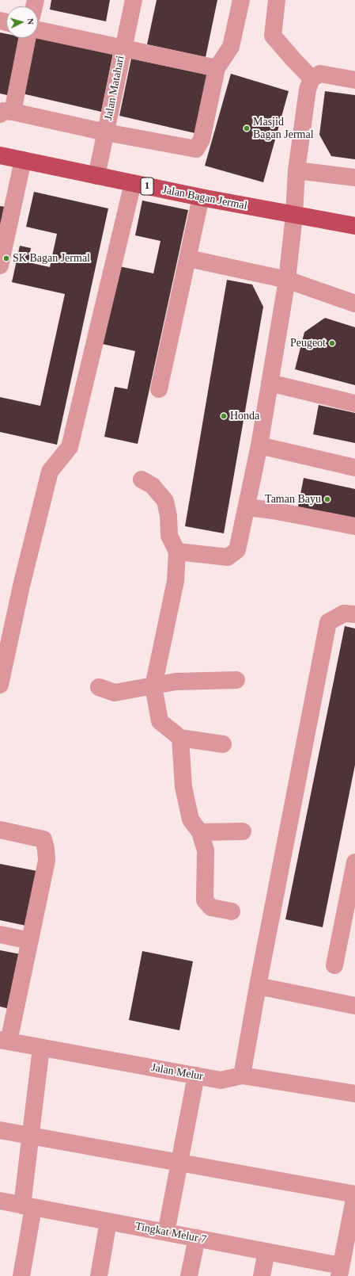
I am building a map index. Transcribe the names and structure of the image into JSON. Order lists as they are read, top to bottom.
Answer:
{
  "streets": {
    "main road": ["1", "Jalan Bagan Jermal"],
    "street": ["Jalan Matahari", "Jalan Melur", "Tingkat Melur 7"]
  },
  "crossings": [
    ["Jalan Matahari", "Jalan Bagan Jermal"]
  ],
  "places": [
    "Masjid Bagan Jermal",
    "SK Bagan Jermal",
    "Peugeot",
    "Honda",
    "Taman Bayu"
  ],
  "north": "right"
}
